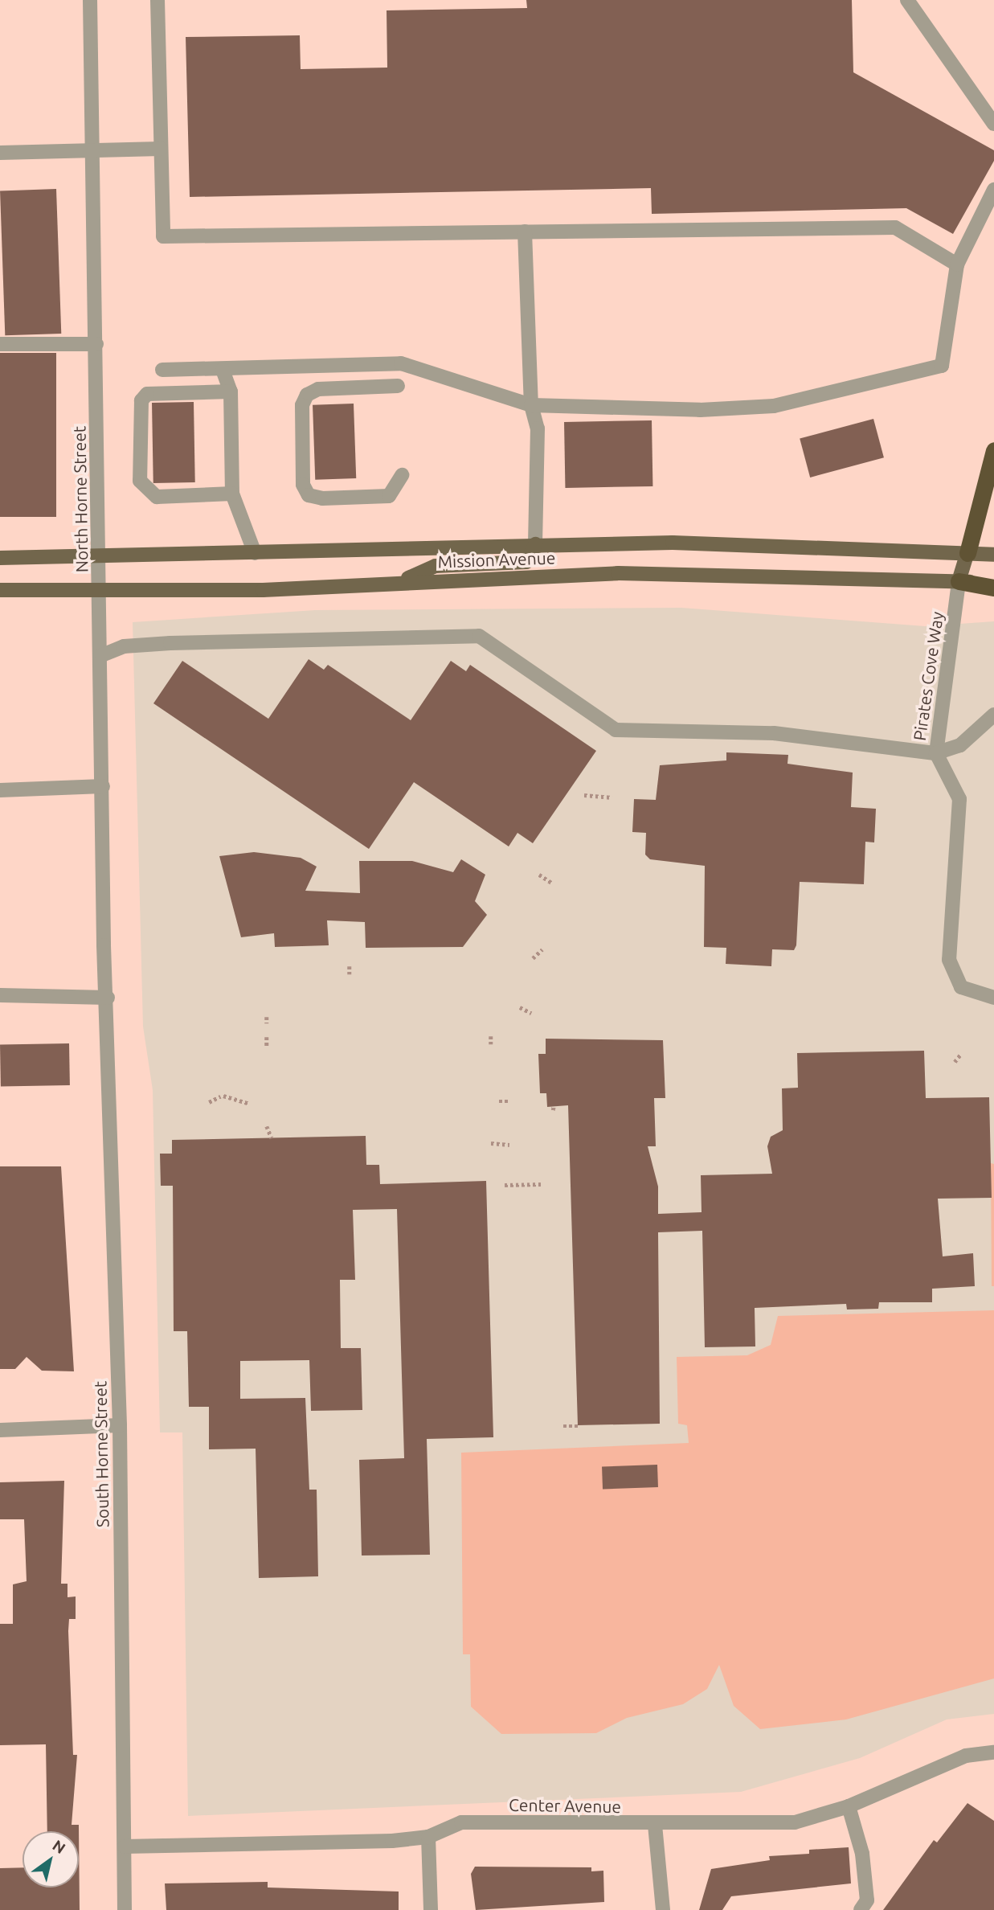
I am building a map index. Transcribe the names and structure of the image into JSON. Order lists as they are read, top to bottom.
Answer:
{
  "streets": {
    "main road": ["Mission Avenue"],
    "street": [
      "North Horne Street",
      "Pirates Cove Way",
      "South Horne Street",
      "Center Avenue"
    ]
  },
  "crossings": [
    ["North Horne Street", "Mission Avenue"],
    ["North Horne Street", "Pirates Cove Way"],
    ["North Horne Street", "South Horne Street"],
    ["Mission Avenue", "Pirates Cove Way"],
    ["South Horne Street", "Center Avenue"]
  ],
  "north": "top right"
}
